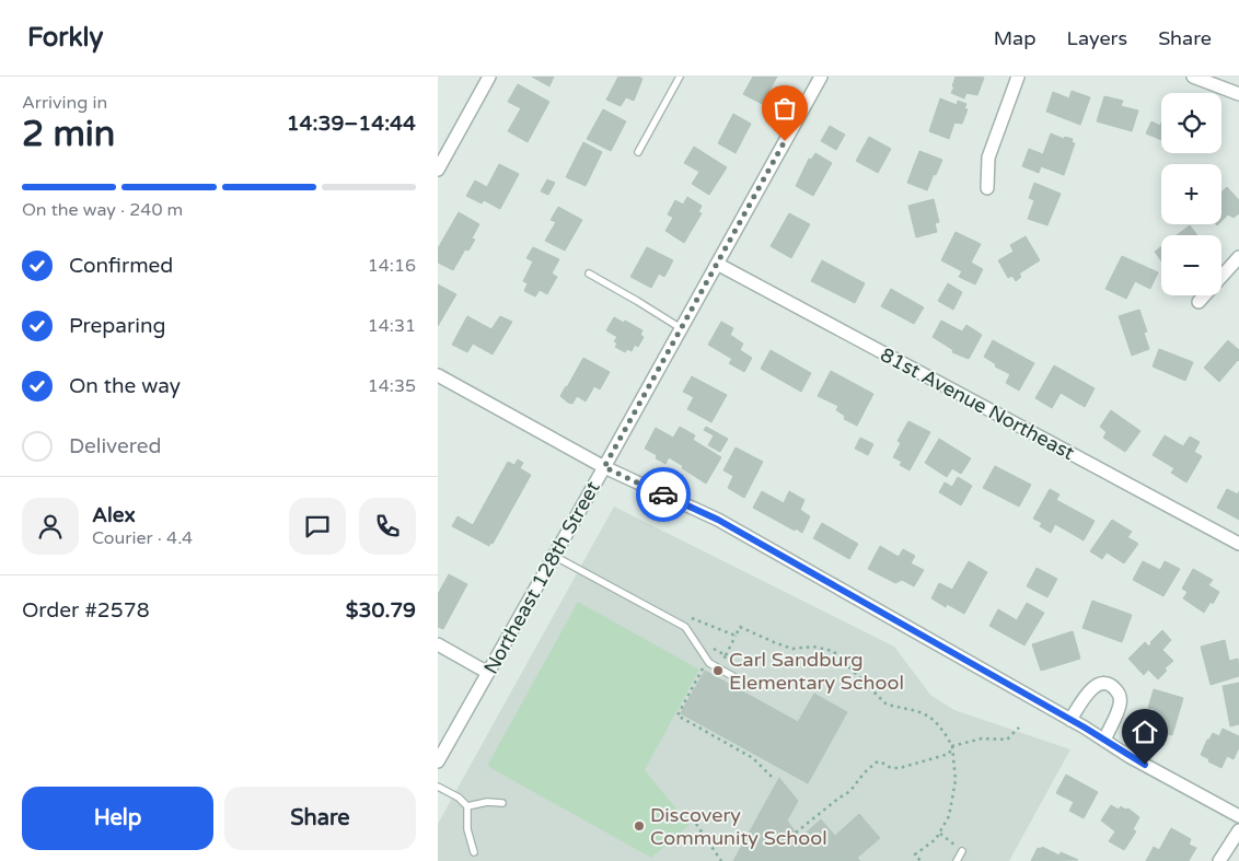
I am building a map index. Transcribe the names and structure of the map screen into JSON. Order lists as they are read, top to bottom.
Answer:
{
  "streets": {
    "street": ["81st Avenue Northeast", "Northeast 128th Street"]
  },
  "crossings": [
    ["81st Avenue Northeast", "Northeast 128th Street"]
  ],
  "places": ["Carl Sandburg Elementary School", "Discovery Community School"],
  "page": {
    "header": "Forkly",
    "nav": ["Map", "Layers", "Share"],
    "heading": ["2 min", "Arriving in", "14:39–14:44"],
    "panel": [
      "Alex",
      "Courier · 4.4",
      "Order #2578",
      "$30.79"
    ],
    "map_buttons": ["+", "−"],
    "bar": "On the way · 240 m",
    "list": [
      ["Confirmed", "14:16"],
      ["Preparing", "14:31"],
      ["On the way", "14:35"],
      "Delivered"
    ],
    "buttons": ["Help", "Share"]
  }
}
